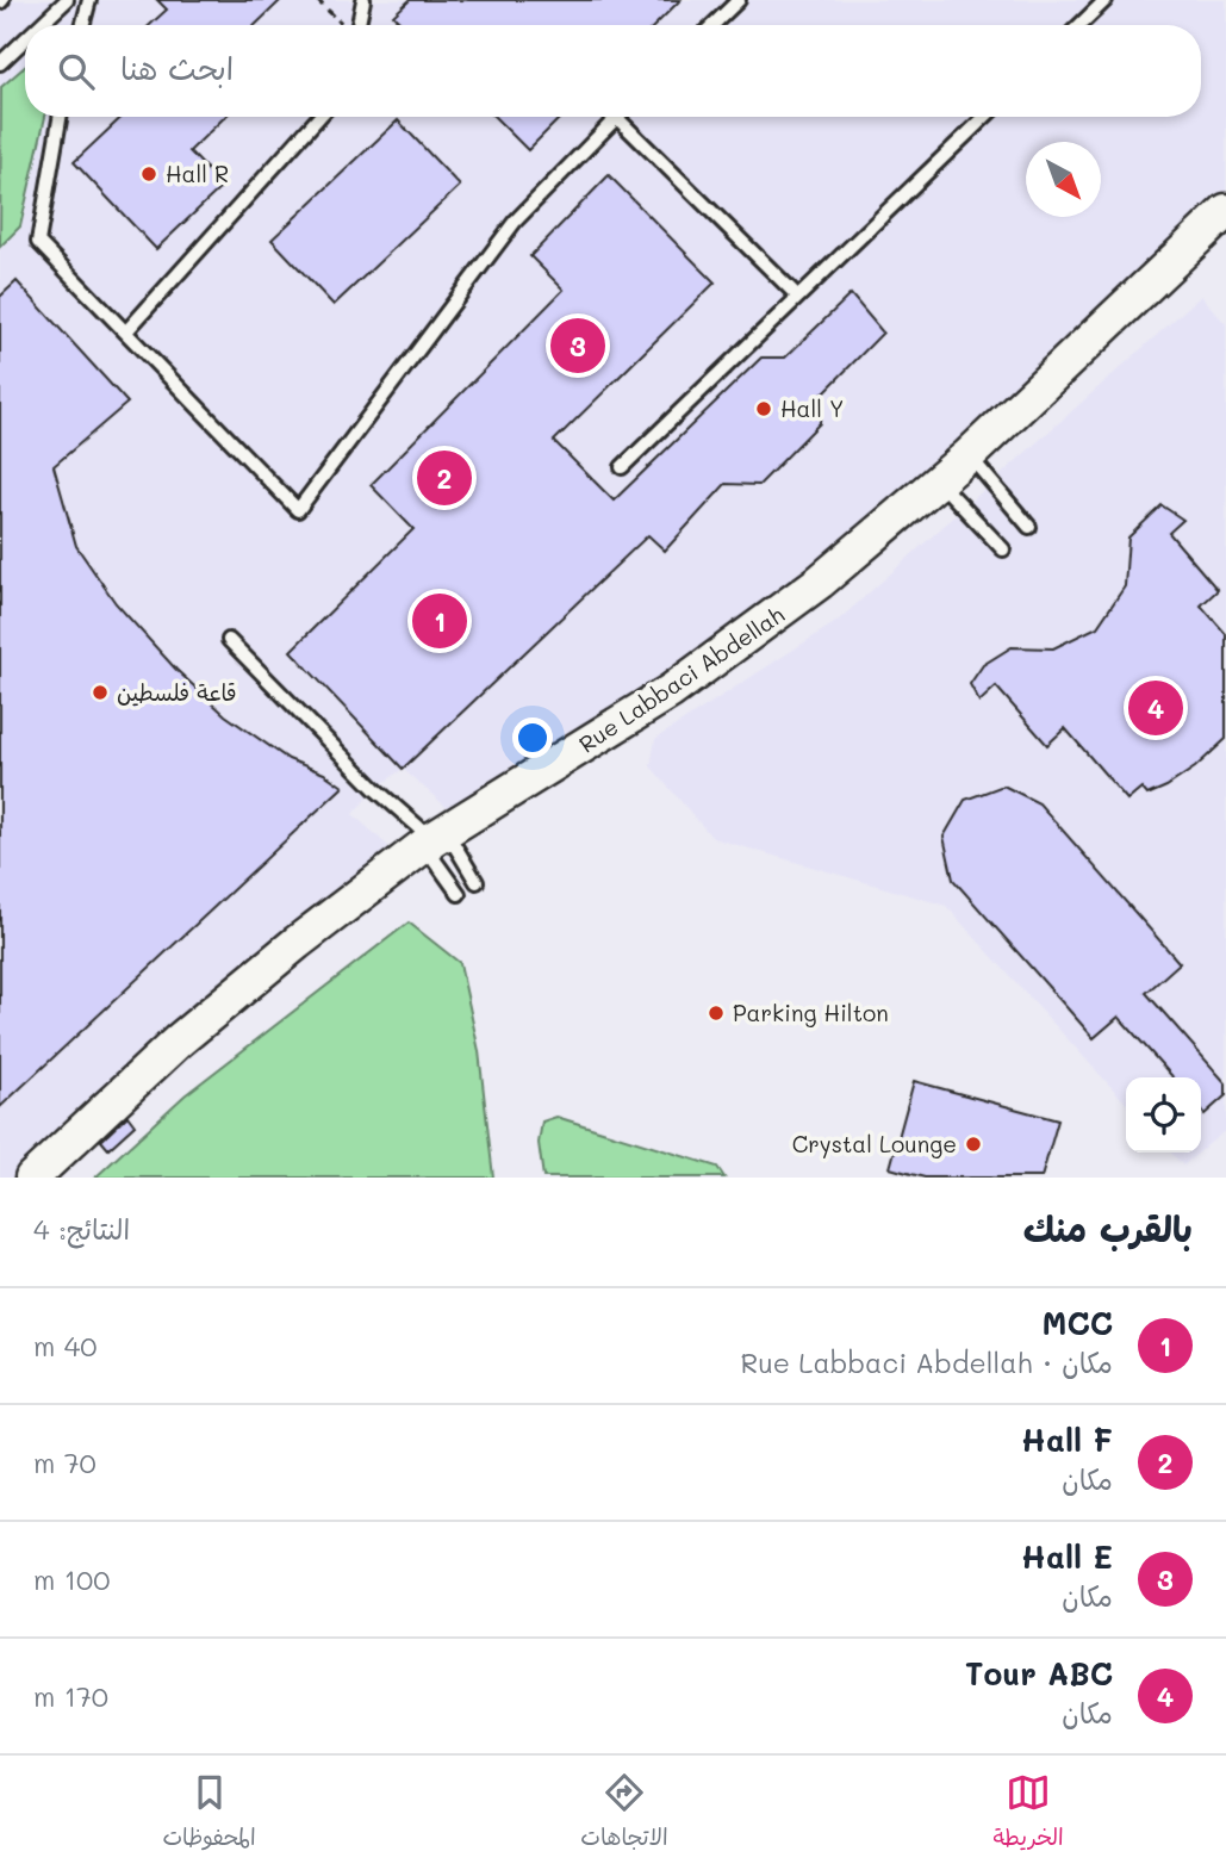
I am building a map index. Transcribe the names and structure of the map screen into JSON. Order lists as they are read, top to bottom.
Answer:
{
  "streets": {
    "street": ["Rue Labbaci Abdellah"]
  },
  "places": [
    "Hall R",
    "Hall Y",
    "قاعة فلسطين",
    "Parking Hilton",
    "Crystal Lounge"
  ],
  "north": "bottom right",
  "page": {
    "search": "ابحث هنا",
    "pins": [
      "3",
      "2",
      "1",
      "4"
    ],
    "heading": ["بالقرب منك", "النتائج: 4"],
    "list": [
      {
        "mark": "1",
        "name": "MCC",
        "note": "مكان · Rue Labbaci Abdellah",
        "value": "40 m"
      },
      {
        "mark": "2",
        "name": "Hall F",
        "note": "مكان",
        "value": "70 m"
      },
      {
        "mark": "3",
        "name": "Hall E",
        "note": "مكان",
        "value": "100 m"
      },
      {
        "mark": "4",
        "name": "Tour ABC",
        "note": "مكان",
        "value": "170 m"
      }
    ],
    "nav": ["الخريطة", "الاتجاهات", "المحفوظات"]
  }
}
